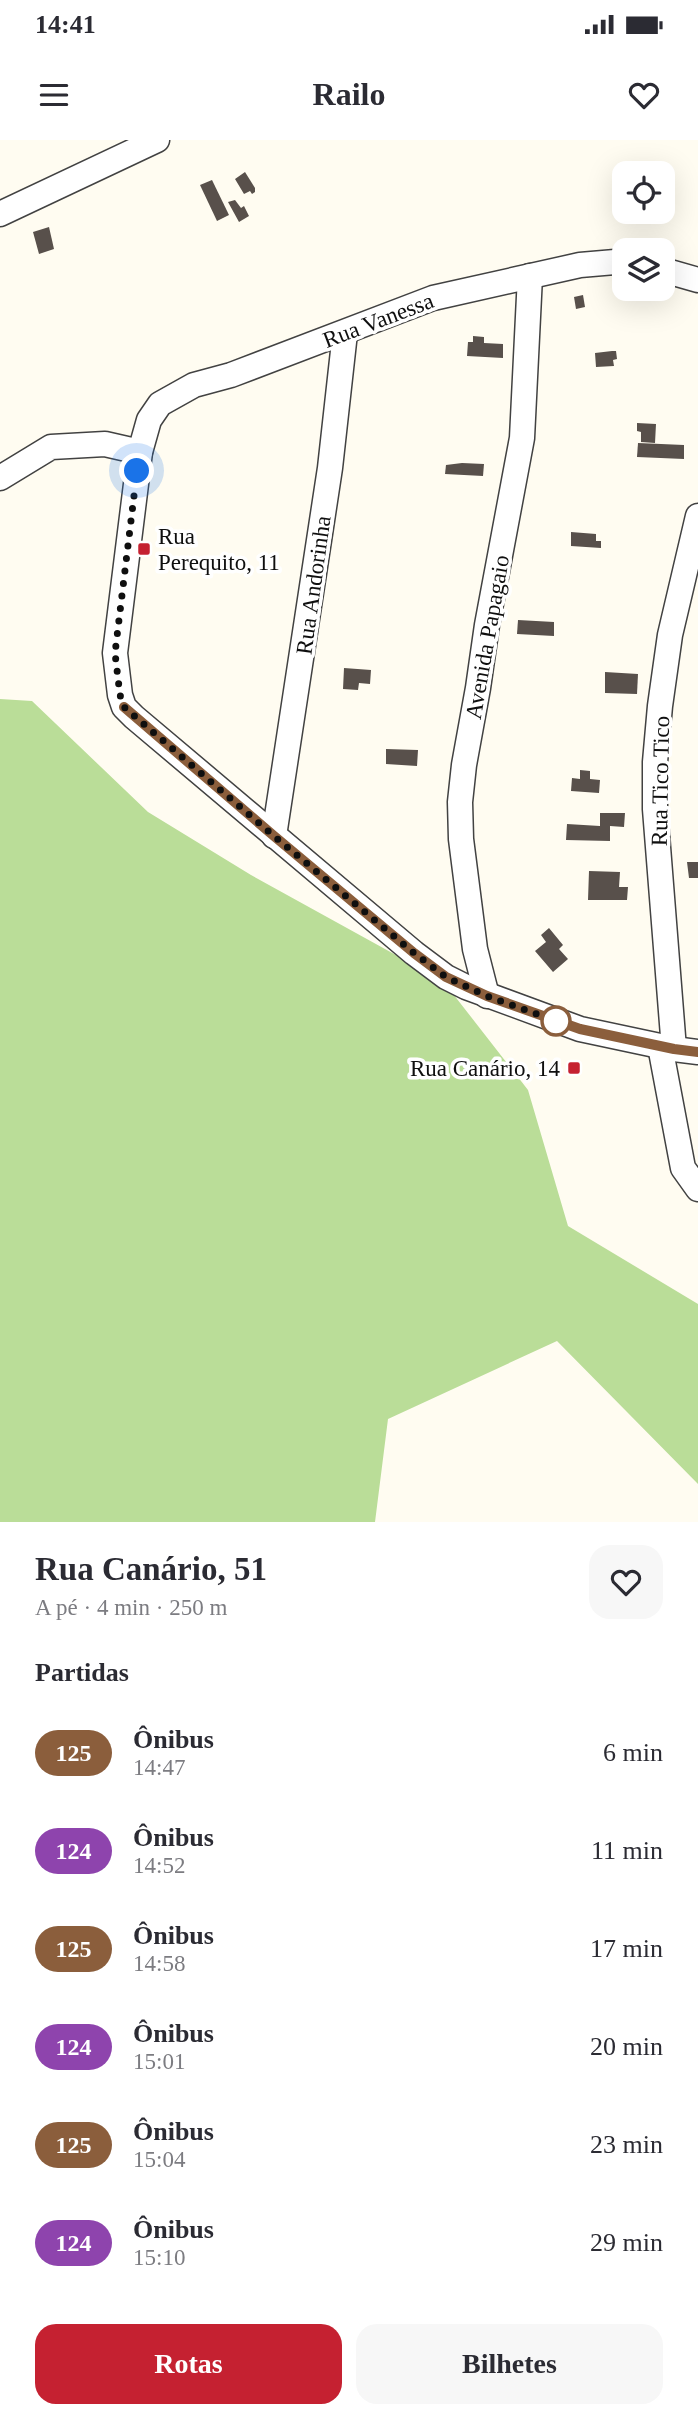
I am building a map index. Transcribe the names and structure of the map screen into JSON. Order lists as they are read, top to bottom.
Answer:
{
  "streets": {
    "street": [
      "Rua Vanessa",
      "Rua Andorinha",
      "Avenida Papagaio",
      "Rua Tico Tico"
    ]
  },
  "crossings": [
    ["Rua Vanessa", "Rua Andorinha"],
    ["Rua Vanessa", "Avenida Papagaio"]
  ],
  "places": {
    "transit": ["Rua Perequito, 11", "Rua Canário, 14"]
  },
  "lines": ["bus line 125"],
  "page": {
    "status": "14:41",
    "header": "Railo",
    "heading": [
      ["Rua Canário, 51", "A pé · 4 min · 250 m"],
      "Partidas"
    ],
    "list": [
      {
        "mark": "125",
        "name": "Ônibus",
        "note": "14:47",
        "value": "6 min"
      },
      {
        "mark": "124",
        "name": "Ônibus",
        "note": "14:52",
        "value": "11 min"
      },
      {
        "mark": "125",
        "name": "Ônibus",
        "note": "14:58",
        "value": "17 min"
      },
      {
        "mark": "124",
        "name": "Ônibus",
        "note": "15:01",
        "value": "20 min"
      },
      {
        "mark": "125",
        "name": "Ônibus",
        "note": "15:04",
        "value": "23 min"
      },
      {
        "mark": "124",
        "name": "Ônibus",
        "note": "15:10",
        "value": "29 min"
      }
    ],
    "buttons": ["Rotas", "Bilhetes"]
  }
}
